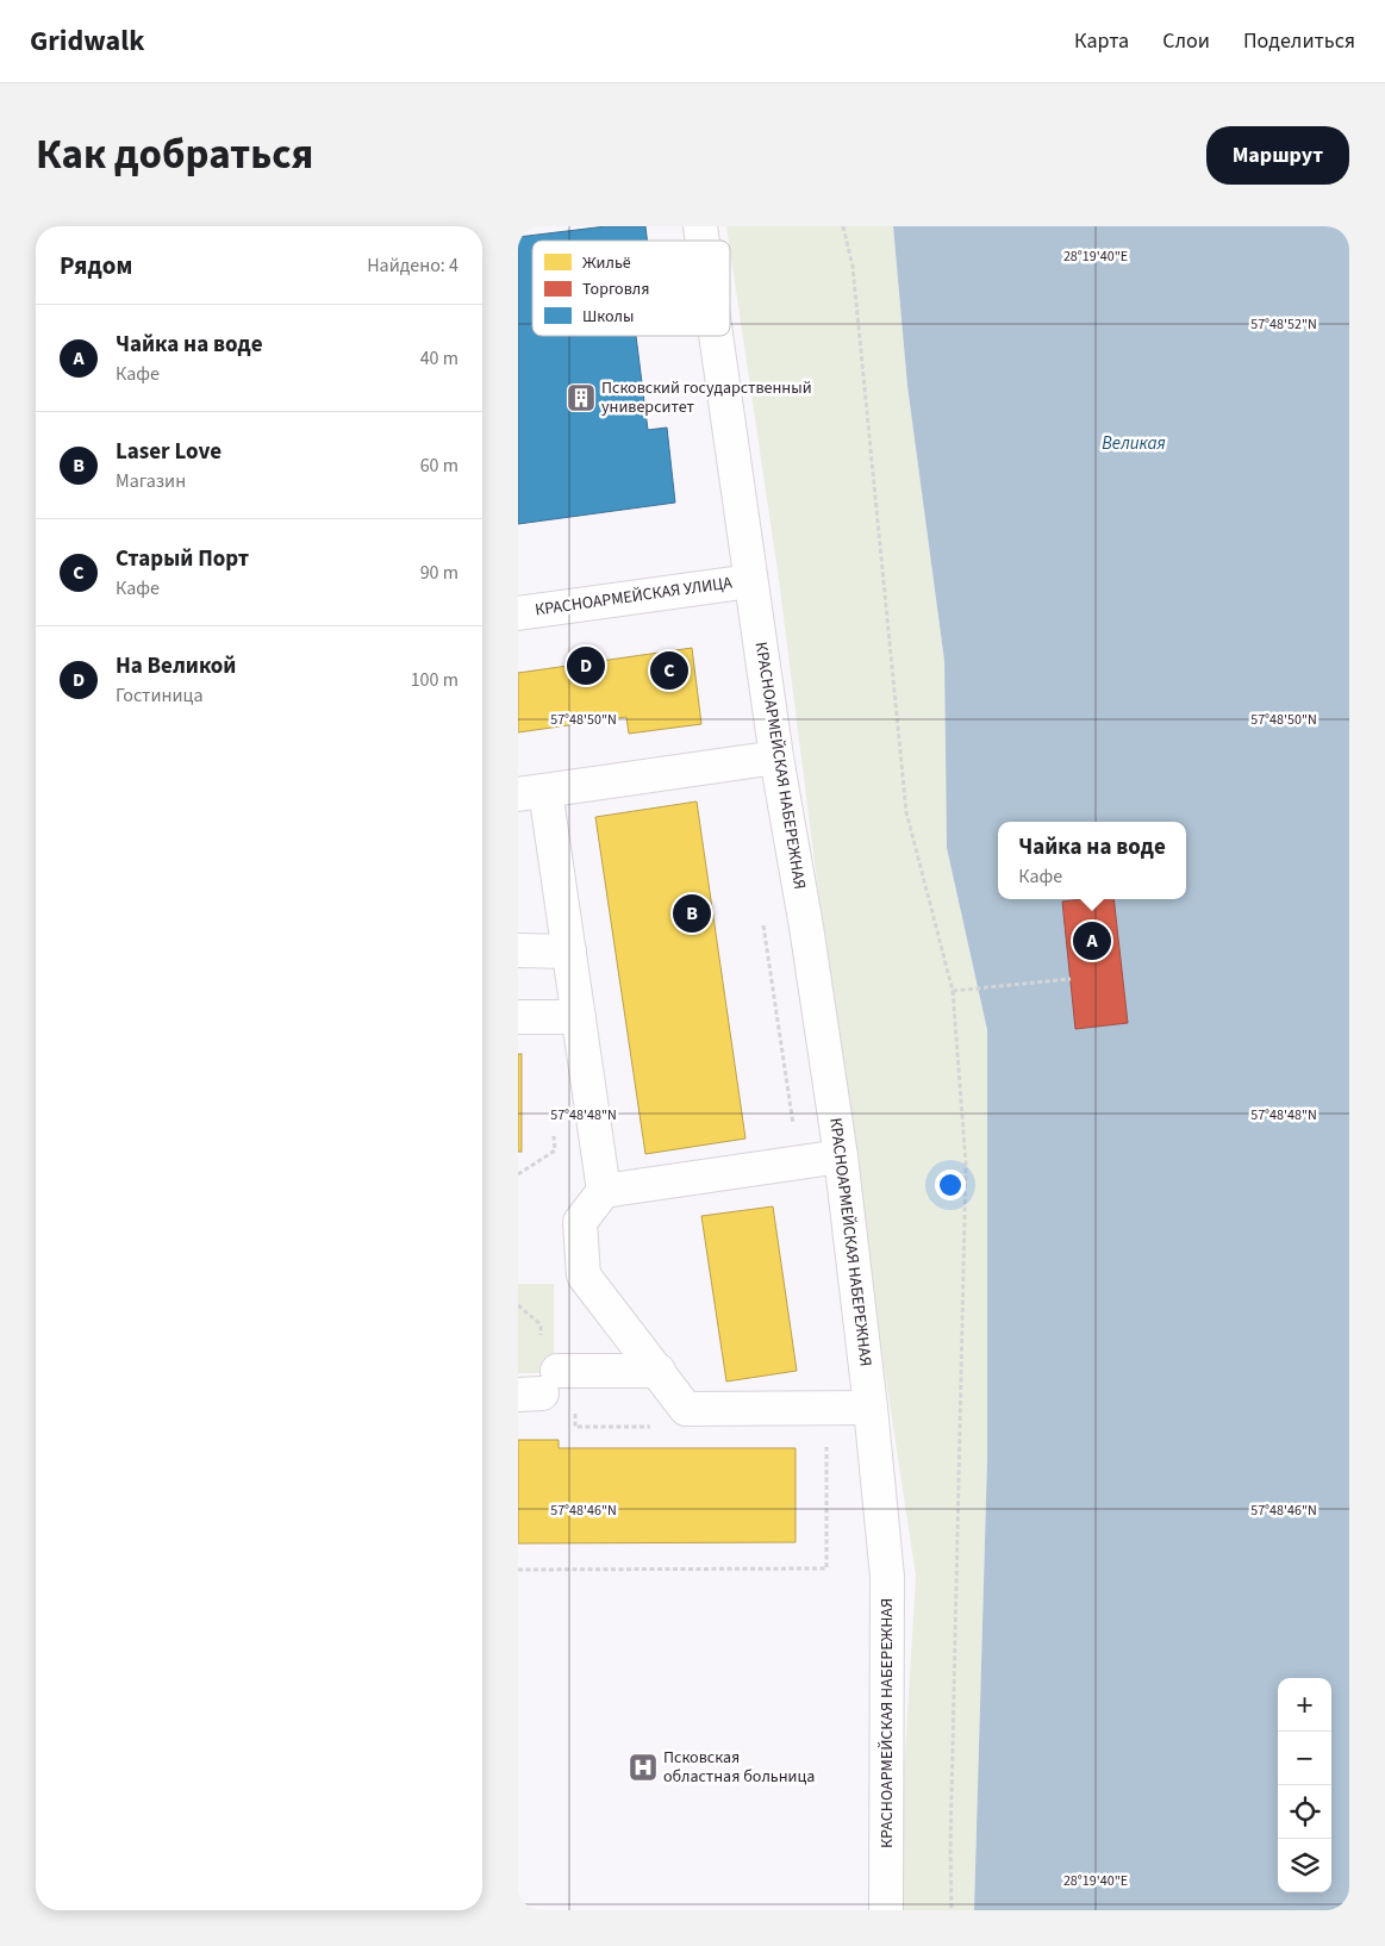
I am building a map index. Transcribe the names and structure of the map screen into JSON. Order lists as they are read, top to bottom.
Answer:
{
  "streets": {
    "street": ["КРАСНОАРМЕЙСКАЯ УЛИЦА", "КРАСНОАРМЕЙСКАЯ НАБЕРЕЖНАЯ"]
  },
  "crossings": [
    ["КРАСНОАРМЕЙСКАЯ УЛИЦА", "КРАСНОАРМЕЙСКАЯ НАБЕРЕЖНАЯ"]
  ],
  "water": ["Великая"],
  "places": {
    "building": ["Псковский государственный университет"],
    "hospital": ["Псковская областная больница"]
  },
  "legend": ["Жильё", "Торговля", "Школы"],
  "page": {
    "header": "Gridwalk",
    "nav": ["Карта", "Слои", "Поделиться"],
    "title": "Как добраться",
    "buttons": "Маршрут",
    "heading": ["Рядом", "Найдено: 4"],
    "list": [
      {
        "mark": "A",
        "name": "Чайка на воде",
        "note": "Кафе",
        "value": "40 m"
      },
      {
        "mark": "B",
        "name": "Laser Love",
        "note": "Магазин",
        "value": "60 m"
      },
      {
        "mark": "C",
        "name": "Старый Порт",
        "note": "Кафе",
        "value": "90 m"
      },
      {
        "mark": "D",
        "name": "На Великой",
        "note": "Гостиница",
        "value": "100 m"
      }
    ],
    "pins": [
      "D",
      "C",
      "B",
      "A"
    ],
    "popup": ["Чайка на воде", "Кафе"],
    "map_buttons": ["+", "−"]
  },
  "coordinates": [
    "28°19'40\"E",
    "57°48'52\"N",
    "57°48'50\"N",
    "57°48'48\"N",
    "57°48'46\"N"
  ]
}
